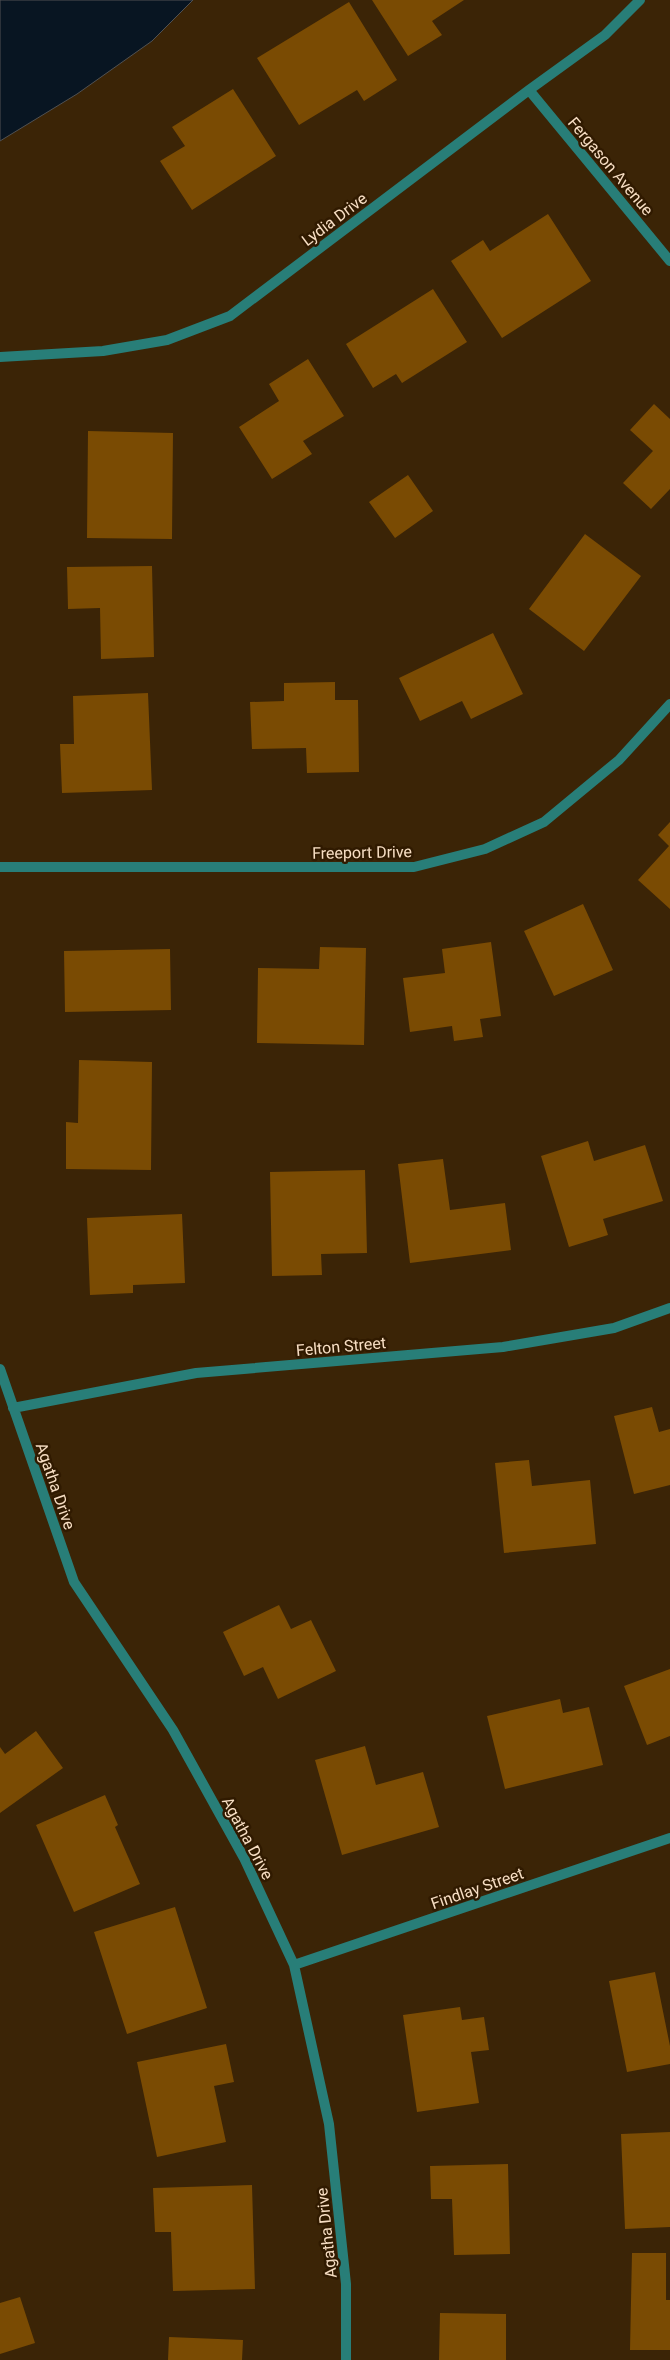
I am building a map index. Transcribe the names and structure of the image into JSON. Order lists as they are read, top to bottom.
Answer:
{
  "streets": {
    "street": [
      "Fergason Avenue",
      "Lydia Drive",
      "Freeport Drive",
      "Felton Street",
      "Agatha Drive",
      "Findlay Street"
    ]
  },
  "crossings": [
    ["Fergason Avenue", "Lydia Drive"],
    ["Felton Street", "Agatha Drive"],
    ["Agatha Drive", "Findlay Street"]
  ]
}
